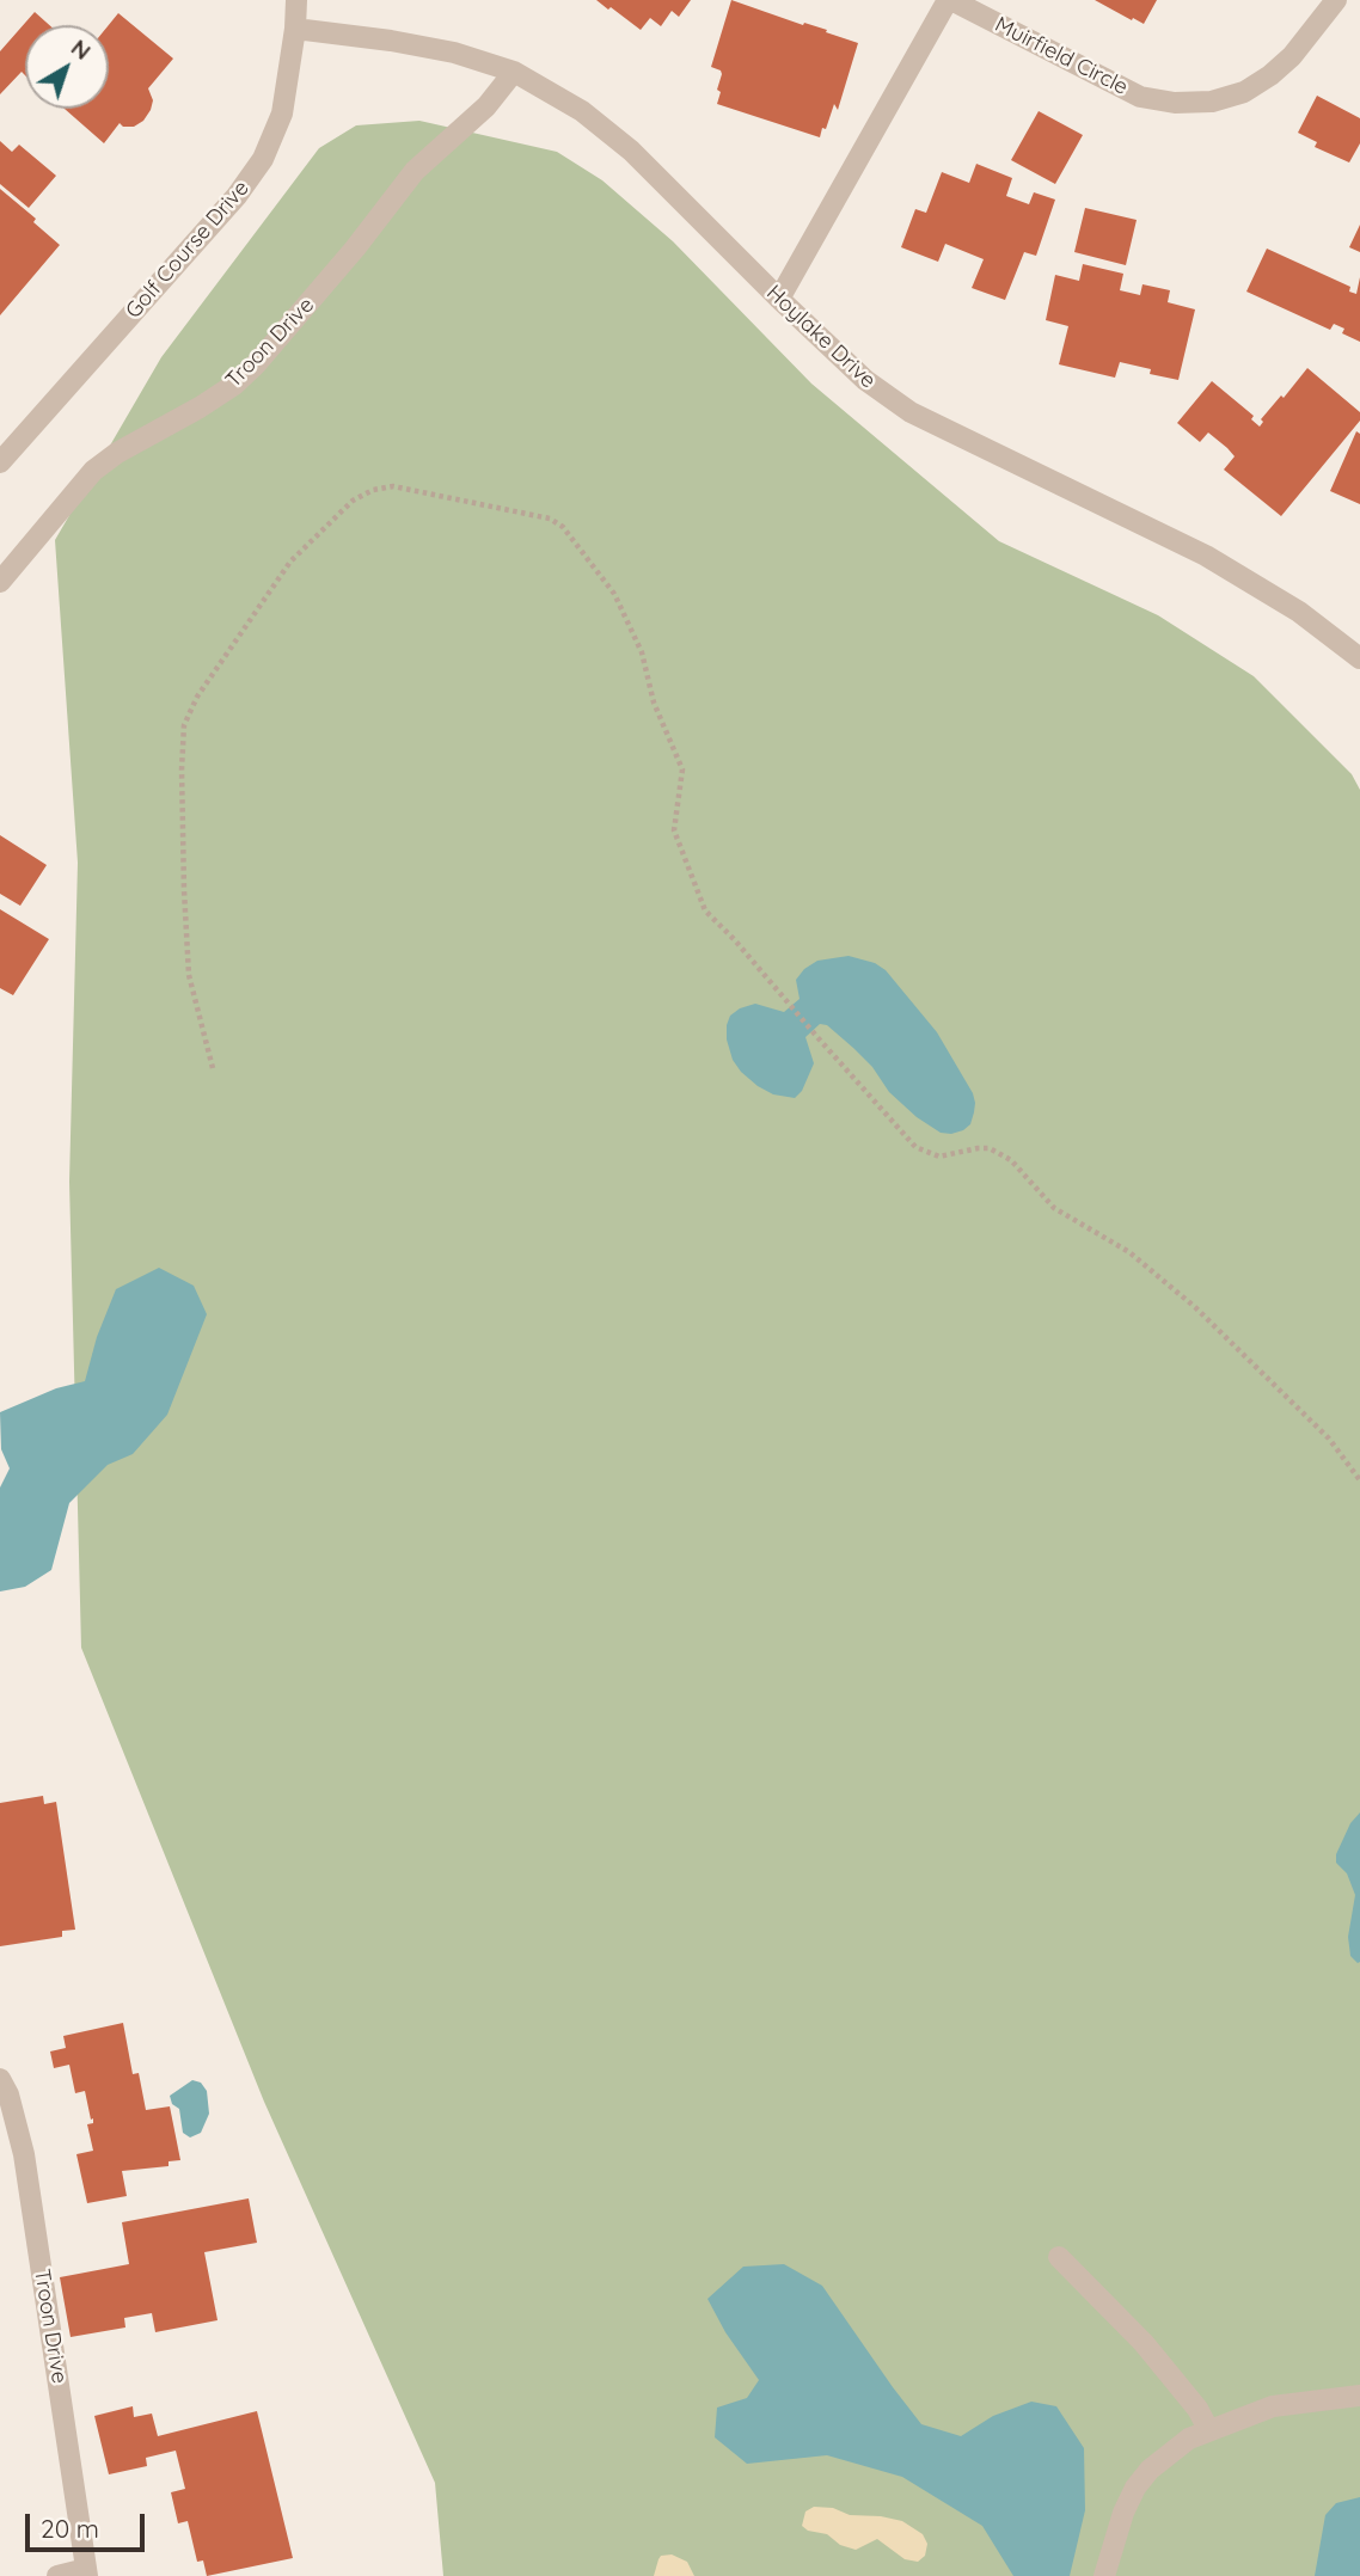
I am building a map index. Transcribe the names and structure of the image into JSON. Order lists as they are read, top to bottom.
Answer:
{
  "streets": {
    "street": [
      "Muirfield Circle",
      "Golf Course Drive",
      "Hoylake Drive",
      "Troon Drive"
    ]
  },
  "crossings": [
    ["Muirfield Circle", "Hoylake Drive"],
    ["Golf Course Drive", "Hoylake Drive"],
    ["Hoylake Drive", "Troon Drive"]
  ],
  "scale_bar": "20 m",
  "north": "top right"
}
